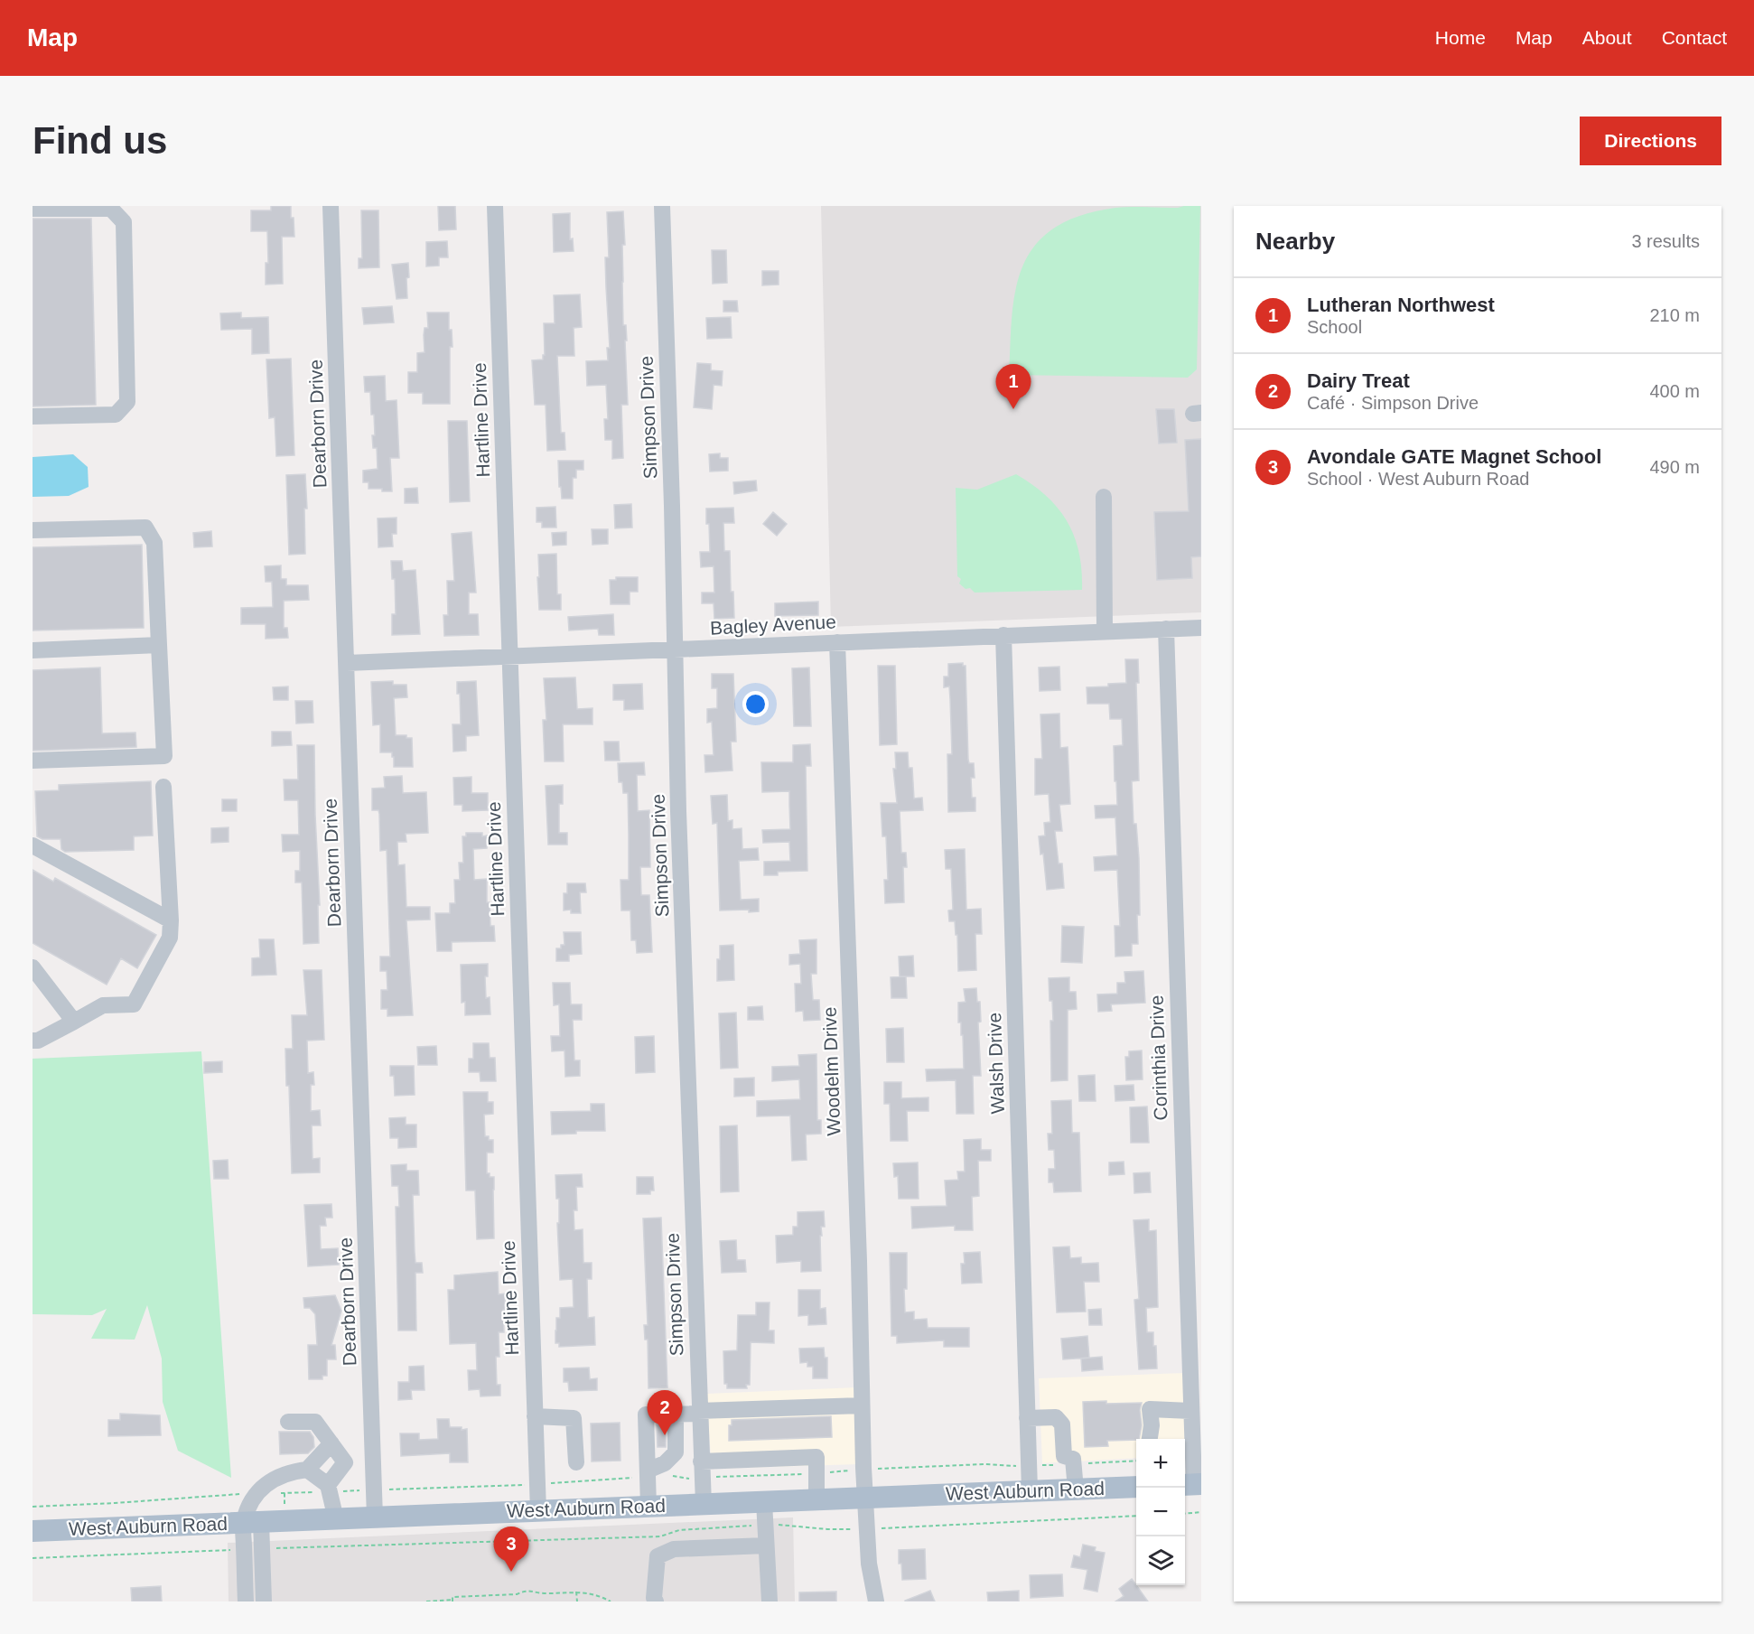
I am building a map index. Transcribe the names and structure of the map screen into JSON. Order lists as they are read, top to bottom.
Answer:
{
  "streets": {
    "main road": ["West Auburn Road"],
    "street": [
      "Simpson Drive",
      "Hartline Drive",
      "Dearborn Drive",
      "Bagley Avenue",
      "Corinthia Drive",
      "Walsh Drive",
      "Woodelm Drive"
    ]
  },
  "crossings": [
    ["Simpson Drive", "Bagley Avenue"],
    ["Simpson Drive", "West Auburn Road"],
    ["Hartline Drive", "Bagley Avenue"],
    ["Hartline Drive", "West Auburn Road"],
    ["Dearborn Drive", "Bagley Avenue"],
    ["Dearborn Drive", "West Auburn Road"],
    ["Bagley Avenue", "Corinthia Drive"],
    ["Bagley Avenue", "Walsh Drive"],
    ["Bagley Avenue", "Woodelm Drive"],
    ["Walsh Drive", "West Auburn Road"],
    ["Woodelm Drive", "West Auburn Road"]
  ],
  "page": {
    "header": "Map",
    "nav": [
      "Home",
      "Map",
      "About",
      "Contact"
    ],
    "buttons": "Directions",
    "title": "Find us",
    "heading": ["Nearby", "3 results"],
    "list": [
      {
        "mark": "1",
        "name": "Lutheran Northwest",
        "note": "School",
        "value": "210 m"
      },
      {
        "mark": "2",
        "name": "Dairy Treat",
        "note": "Café · Simpson Drive",
        "value": "400 m"
      },
      {
        "mark": "3",
        "name": "Avondale GATE Magnet School",
        "note": "School · West Auburn Road",
        "value": "490 m"
      }
    ],
    "pins": ["1", "2", "3"],
    "map_buttons": ["+", "−"]
  }
}
